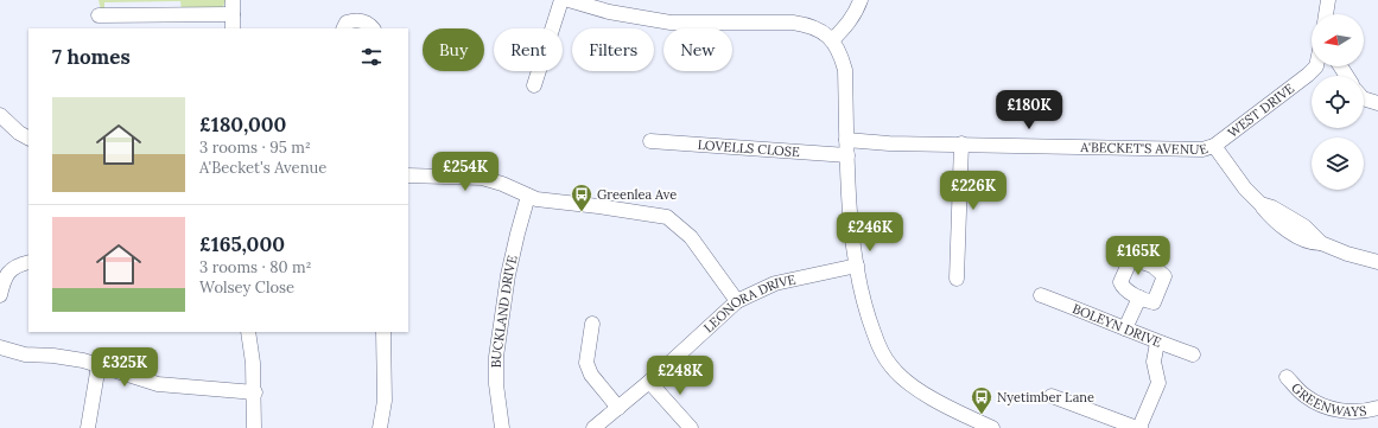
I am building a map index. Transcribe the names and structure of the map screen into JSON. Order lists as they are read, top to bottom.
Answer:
{
  "streets": {
    "street": [
      "WEST DRIVE",
      "A'BECKET'S AVENUE",
      "LOVELLS CLOSE",
      "LEONORA DRIVE",
      "BUCKLAND DRIVE",
      "BOLEYN DRIVE",
      "GREENWAYS"
    ]
  },
  "crossings": [
    ["WEST DRIVE", "A'BECKET'S AVENUE"]
  ],
  "places": {
    "bus stop": ["Greenlea Ave", "Nyetimber Lane"]
  },
  "north": "left",
  "page": {
    "chip": [
      "Buy",
      "Rent",
      "Filters",
      "New"
    ],
    "heading": "7 homes",
    "list": [
      {
        "name": "£180,000",
        "note": "3 rooms · 95 m² · A'Becket's Avenue"
      },
      {
        "name": "£165,000",
        "note": "3 rooms · 80 m² · Wolsey Close"
      }
    ],
    "price": [
      "£180K",
      "£254K",
      "£226K",
      "£246K",
      "£165K",
      "£325K",
      "£248K"
    ]
  }
}
